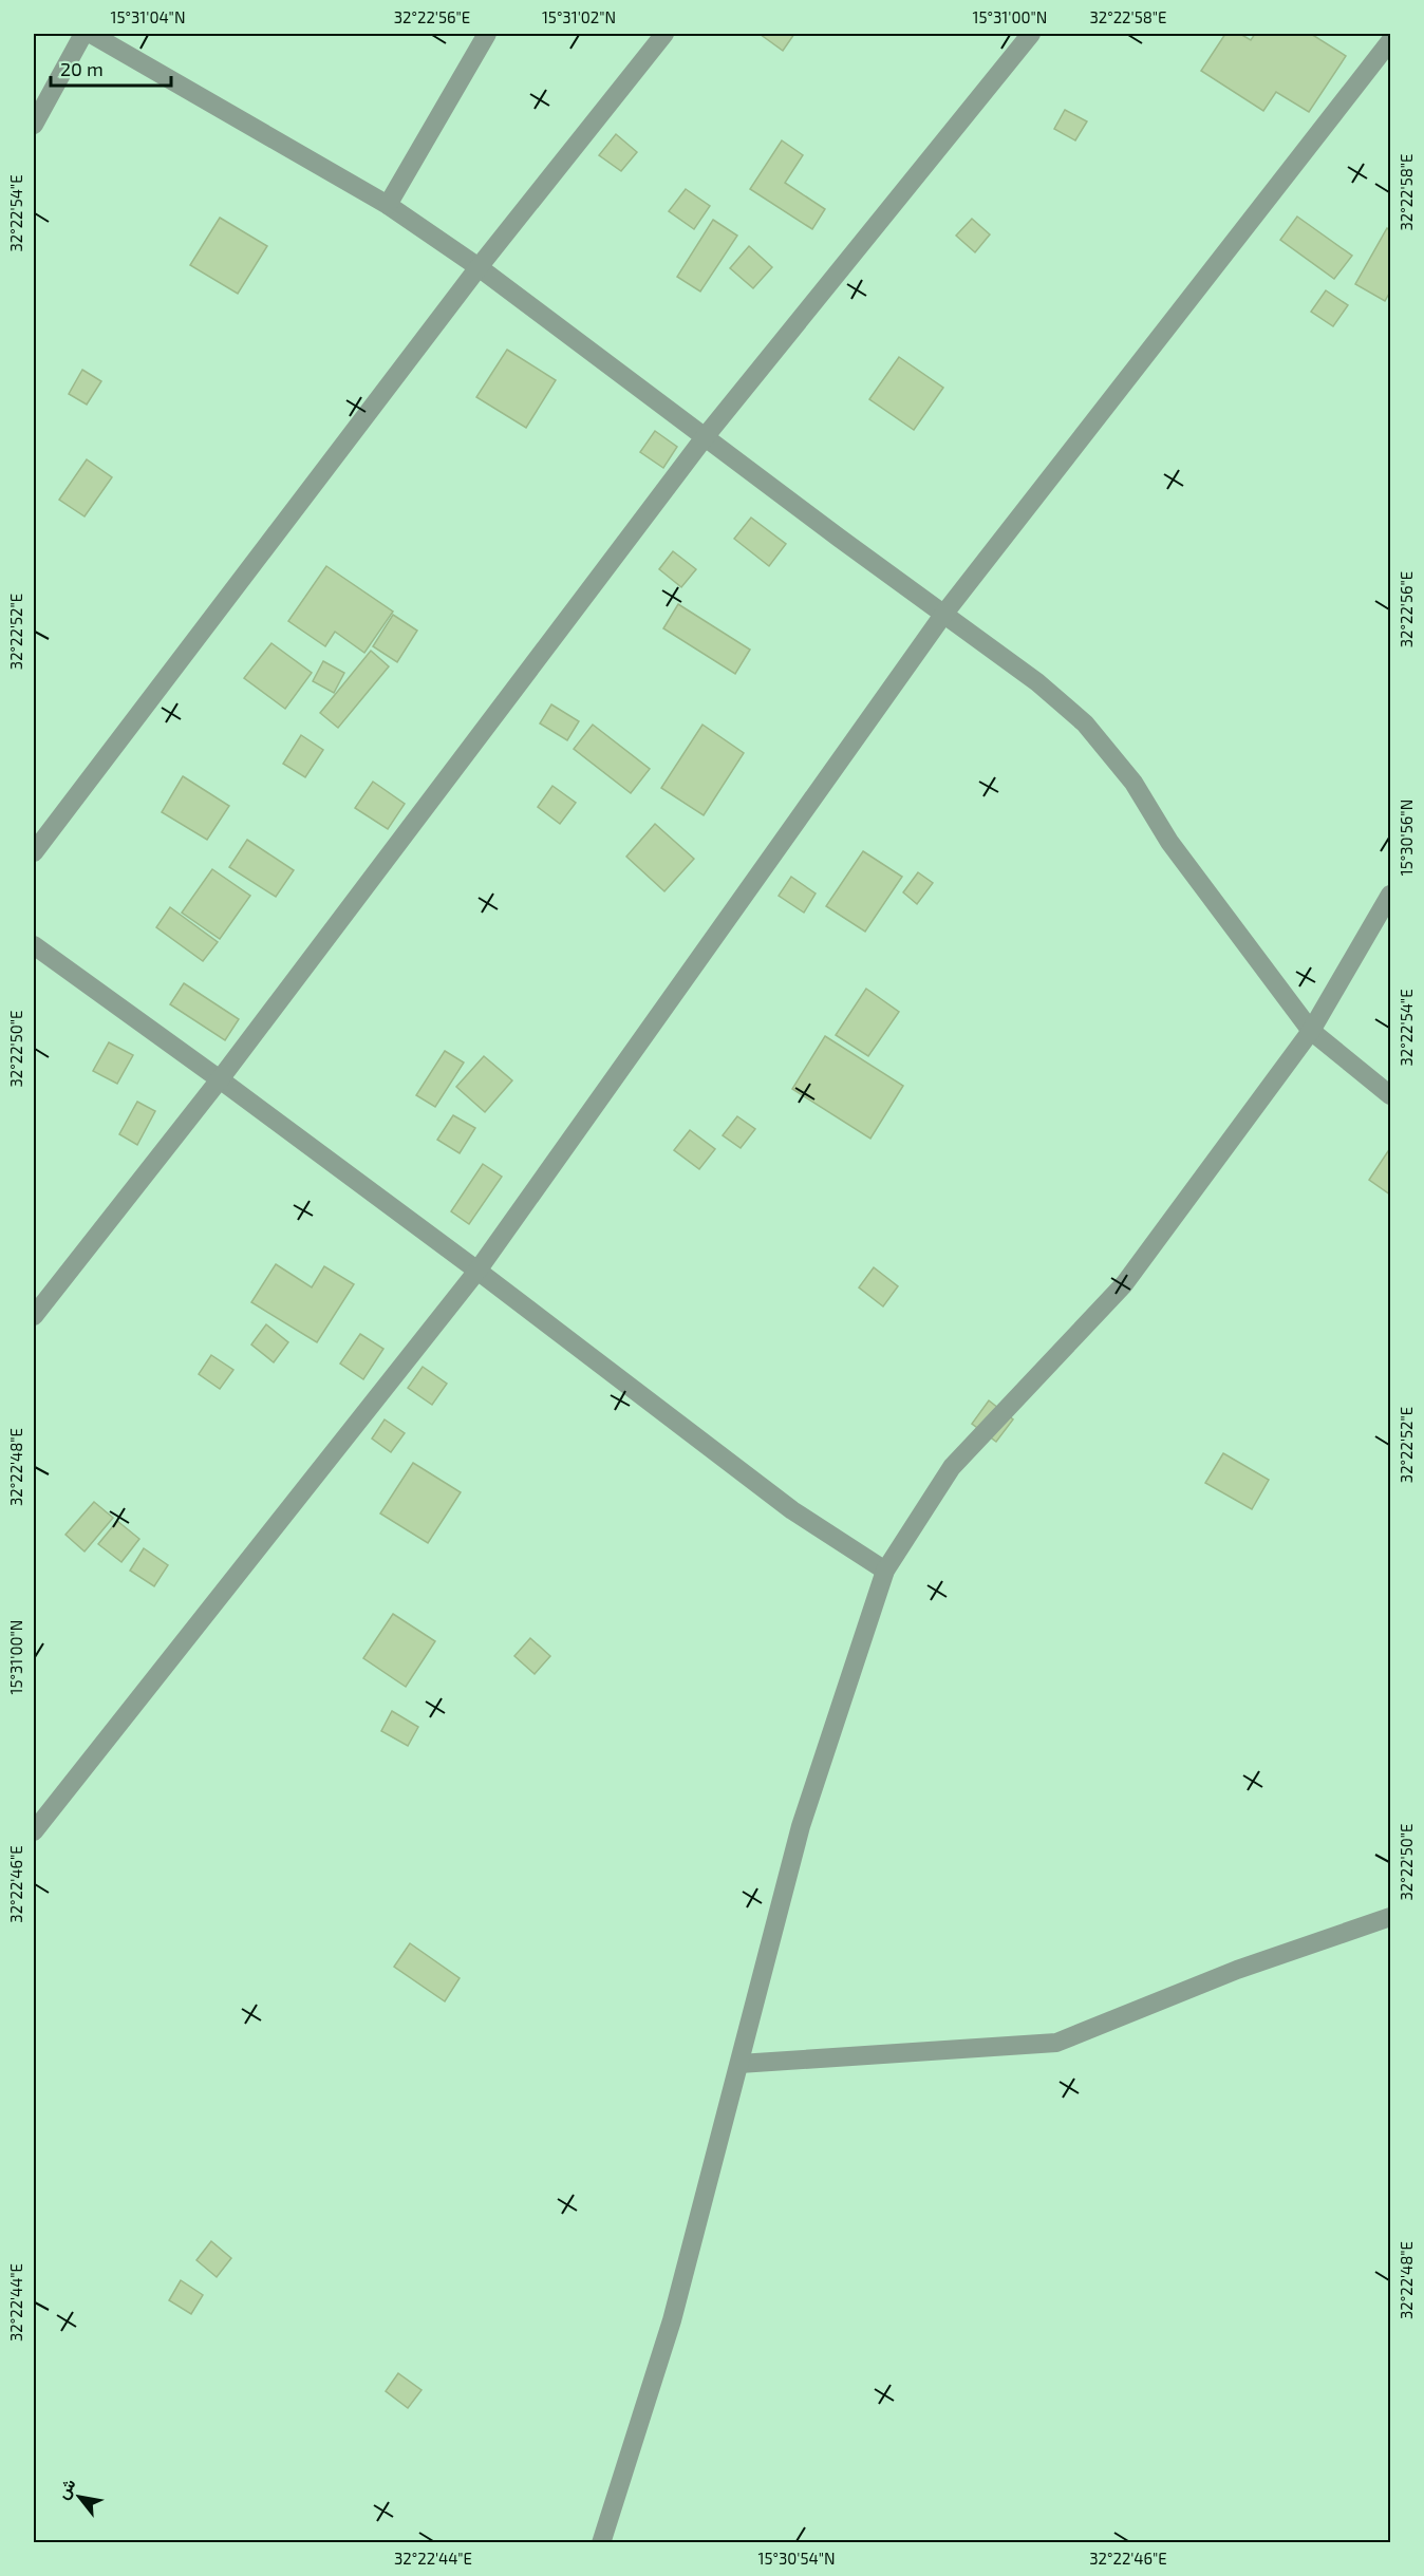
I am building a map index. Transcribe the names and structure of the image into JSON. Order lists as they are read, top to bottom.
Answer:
{
  "scale_bar": "20 m",
  "north": "top left",
  "coordinates": [
    "15°31'04\"N",
    "32°22'56\"E",
    "15°31'02\"N",
    "15°31'00\"N",
    "32°22'58\"E",
    "32°22'54\"E",
    "32°22'52\"E",
    "15°30'56\"N",
    "32°22'50\"E",
    "32°22'48\"E",
    "32°22'46\"E",
    "32°22'44\"E",
    "15°30'54\"N"
  ]
}
